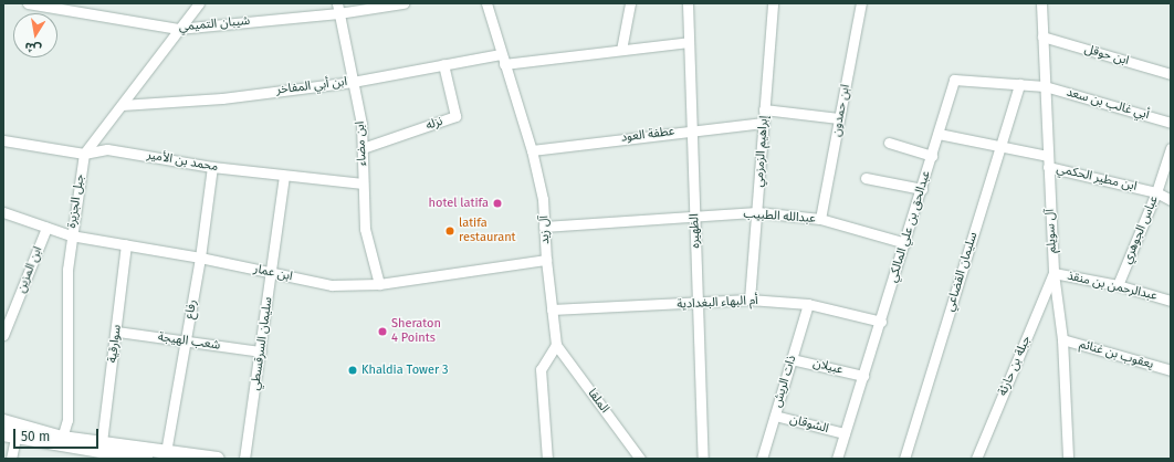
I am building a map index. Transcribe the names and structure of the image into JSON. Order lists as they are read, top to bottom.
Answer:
{
  "streets": {
    "street": [
      "شيبان التميمي",
      "ابن حوقل",
      "ابن أبي المفاخر",
      "أبي غالب بن سعد",
      "ابن حمدون",
      "نزله",
      "عطفة العود",
      "ابن مضاء",
      "إبراهيم الزمزمي",
      "محمد بن الأمير",
      "ابن مطير الحكمي",
      "جبل الجزيرة",
      "عبدالله الطبيب",
      "عبدالحق بن علي المالكي",
      "آل زيد",
      "عباس الجوهري",
      "الظهيره",
      "آل سويلم",
      "ابن المزين",
      "سليمان القضاعي",
      "ابن عمار",
      "عبدالرحمن بن منقذ",
      "أم البهاء البغدادية",
      "رفاع",
      "شعب الهيجة",
      "سوارقية",
      "سليمان السرقسطي",
      "يعقوب بن غنائم",
      "جبلة بن حارثة",
      "عبيلان",
      "ذات الريش",
      "الملقا",
      "الشوقان"
    ]
  },
  "crossings": [
    ["شيبان التميمي", "ابن مضاء"],
    ["شيبان التميمي", "جبل الجزيرة"],
    ["ابن حوقل", "آل سويلم"],
    ["ابن أبي المفاخر", "نزله"],
    ["ابن أبي المفاخر", "ابن مضاء"],
    ["ابن أبي المفاخر", "جبل الجزيرة"],
    ["ابن أبي المفاخر", "آل زيد"],
    ["أبي غالب بن سعد", "عبدالحق بن علي المالكي"],
    ["أبي غالب بن سعد", "آل سويلم"],
    ["ابن حمدون", "عبدالله الطبيب"],
    ["نزله", "ابن مضاء"],
    ["عطفة العود", "إبراهيم الزمزمي"],
    ["عطفة العود", "آل زيد"],
    ["عطفة العود", "الظهيره"],
    ["ابن مضاء", "محمد بن الأمير"],
    ["ابن مضاء", "ابن عمار"],
    ["إبراهيم الزمزمي", "عبدالله الطبيب"],
    ["إبراهيم الزمزمي", "أم البهاء البغدادية"],
    ["محمد بن الأمير", "جبل الجزيرة"],
    ["محمد بن الأمير", "رفاع"],
    ["محمد بن الأمير", "سليمان السرقسطي"],
    ["ابن مطير الحكمي", "عبدالحق بن علي المالكي"],
    ["ابن مطير الحكمي", "عباس الجوهري"],
    ["ابن مطير الحكمي", "آل سويلم"],
    ["ابن مطير الحكمي", "سليمان القضاعي"],
    ["جبل الجزيرة", "ابن عمار"],
    ["عبدالله الطبيب", "عبدالحق بن علي المالكي"],
    ["عبدالله الطبيب", "آل زيد"],
    ["عبدالله الطبيب", "الظهيره"],
    ["عبدالحق بن علي المالكي", "آل سويلم"],
    ["عبدالحق بن علي المالكي", "سليمان القضاعي"],
    ["عبدالحق بن علي المالكي", "أم البهاء البغدادية"],
    ["عبدالحق بن علي المالكي", "عبيلان"],
    ["عبدالحق بن علي المالكي", "الشوقان"],
    ["آل زيد", "ابن عمار"],
    ["آل زيد", "أم البهاء البغدادية"],
    ["آل زيد", "الملقا"],
    ["عباس الجوهري", "عبدالرحمن بن منقذ"],
    ["الظهيره", "أم البهاء البغدادية"],
    ["آل سويلم", "عبدالرحمن بن منقذ"],
    ["آل سويلم", "يعقوب بن غنائم"],
    ["آل سويلم", "جبلة بن حارثة"],
    ["ابن المزين", "ابن عمار"],
    ["ابن عمار", "رفاع"],
    ["ابن عمار", "سوارقية"],
    ["ابن عمار", "سليمان السرقسطي"],
    ["عبدالرحمن بن منقذ", "جبلة بن حارثة"],
    ["أم البهاء البغدادية", "ذات الريش"],
    ["رفاع", "شعب الهيجة"],
    ["شعب الهيجة", "سوارقية"],
    ["شعب الهيجة", "سليمان السرقسطي"],
    ["عبيلان", "ذات الريش"],
    ["ذات الريش", "الشوقان"]
  ],
  "places": [
    "hotel latifa",
    "latifa restaurant",
    "Sheraton 4 Points",
    "Khaldia Tower 3"
  ],
  "scale_bar": "50 m",
  "north": "bottom"
}
